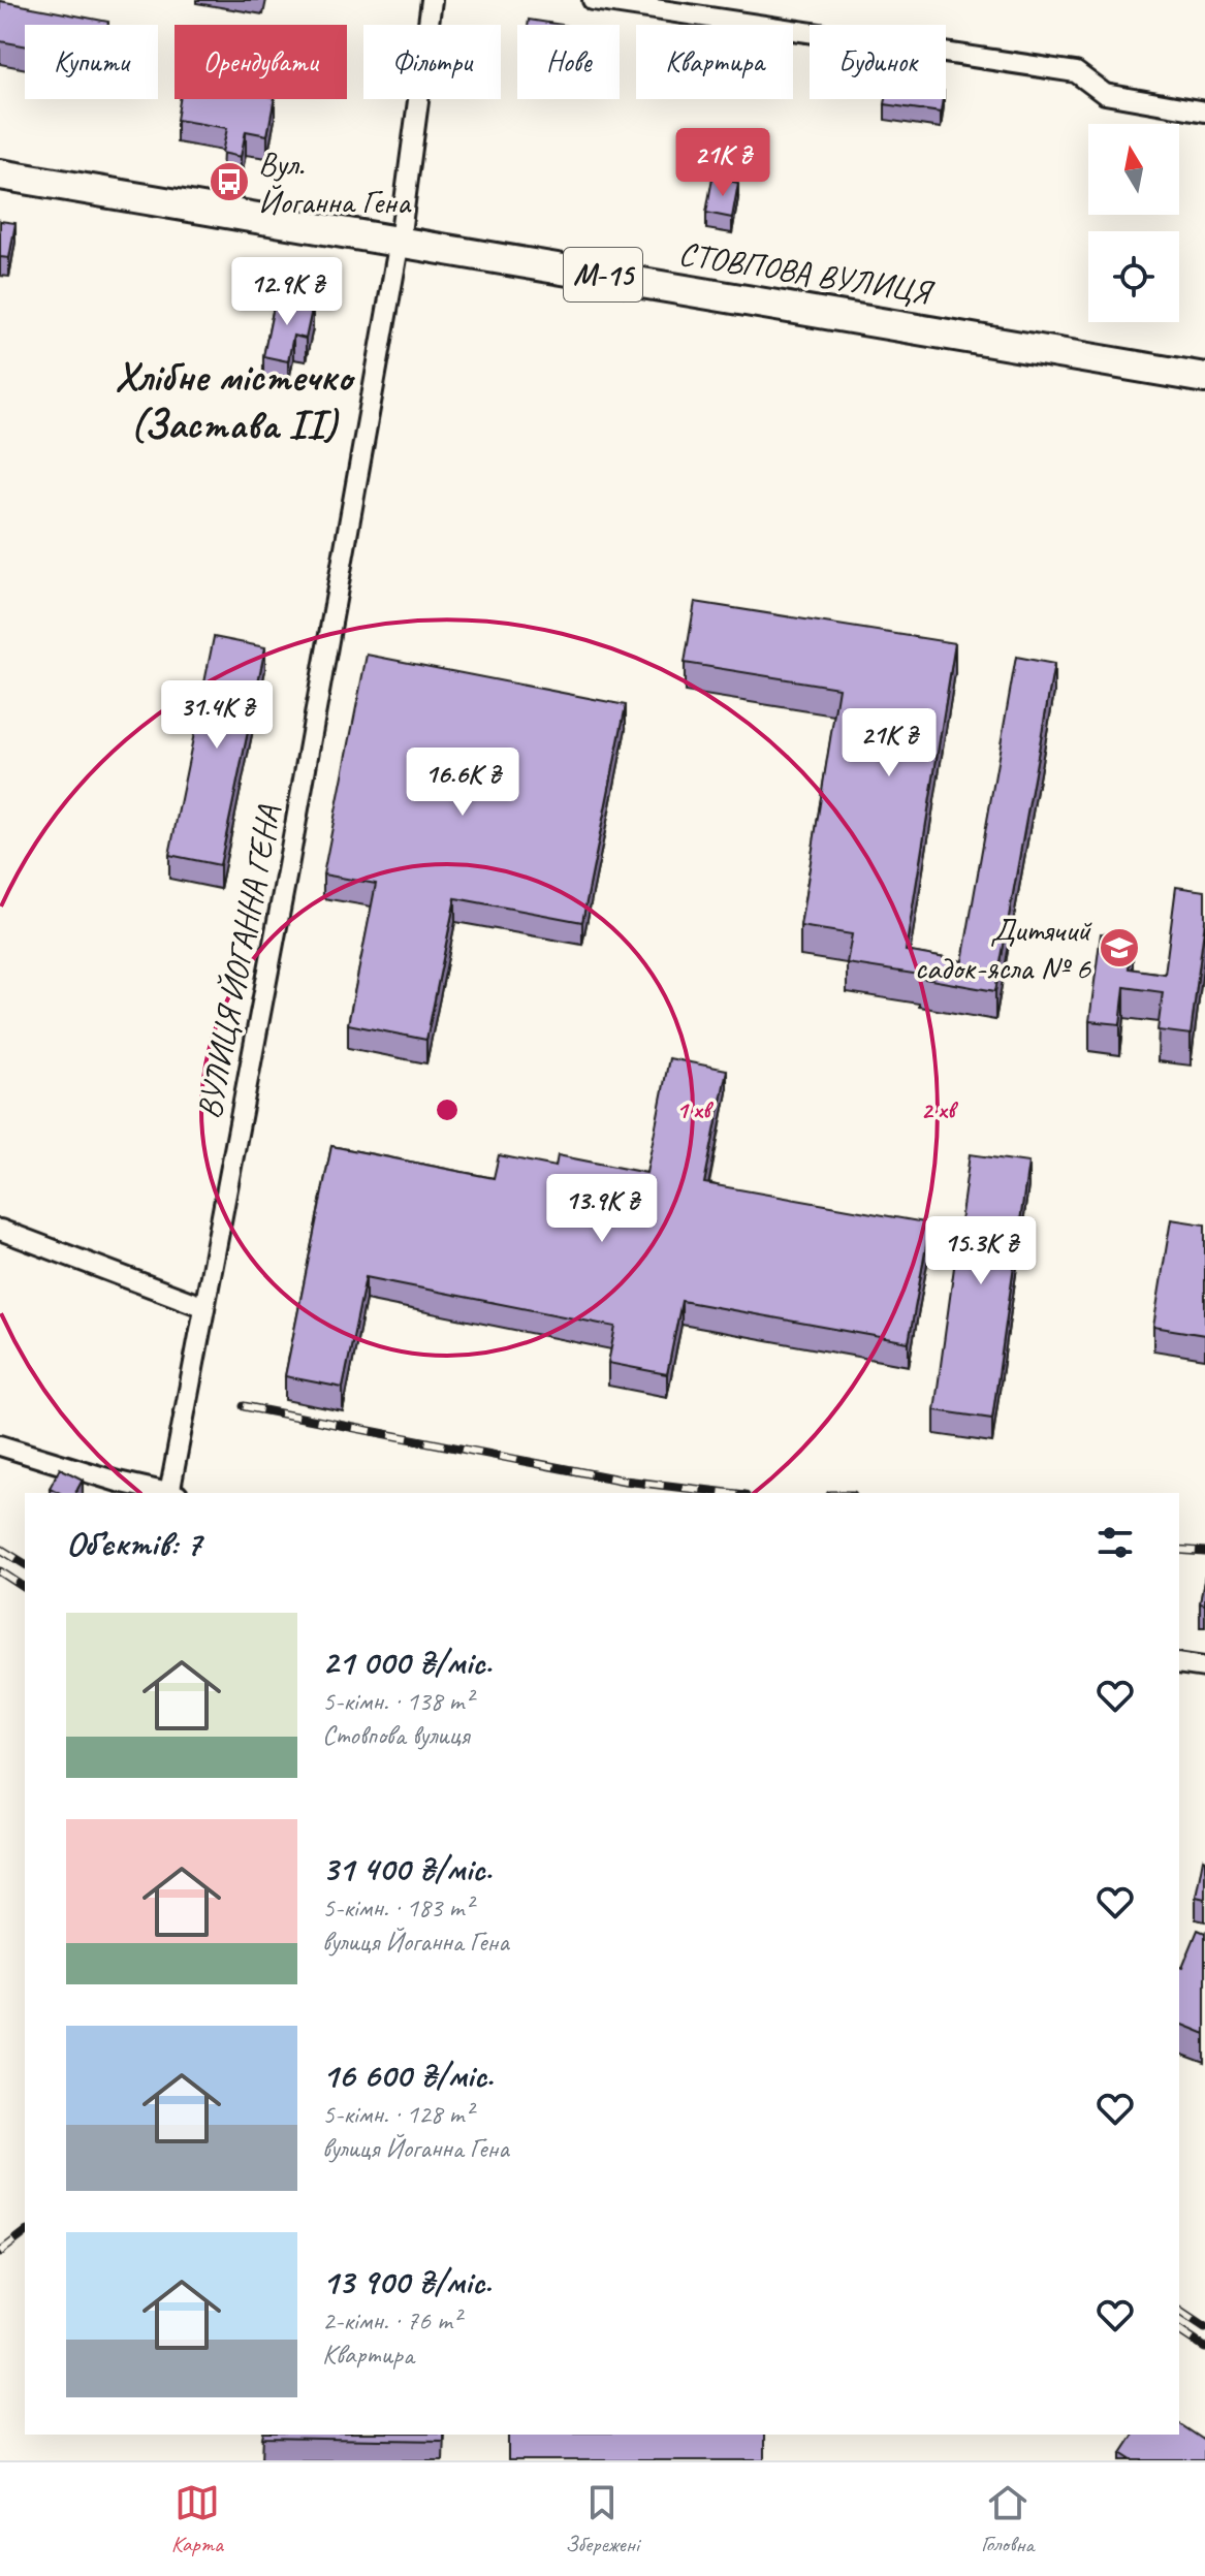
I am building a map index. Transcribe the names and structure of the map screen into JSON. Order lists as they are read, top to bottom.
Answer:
{
  "streets": {
    "main road": ["СТОВПОВА ВУЛИЦЯ", "М-15"],
    "street": ["ВУЛИЦЯ ЙОГАННА ГЕНА"]
  },
  "crossings": [
    ["СТОВПОВА ВУЛИЦЯ", "ВУЛИЦЯ ЙОГАННА ГЕНА"]
  ],
  "districts": ["Хлібне містечко (Застава ІІ)"],
  "places": {
    "bus stop": ["Вул. Йоганна Гена"],
    "school or university": ["Дитячий садок-ясла № 6"]
  },
  "north": "top",
  "page": {
    "chip": [
      "Купити",
      "Орендувати",
      "Фільтри",
      "Нове",
      "Квартира",
      "Будинок"
    ],
    "price": [
      "21K ₴",
      "12.9K ₴",
      "31.4K ₴",
      "21K ₴",
      "16.6K ₴",
      "13.9K ₴",
      "15.3K ₴"
    ],
    "heading": "Об’єктів: 7",
    "list": [
      {
        "name": "21 000 ₴/міс.",
        "note": "5-кімн. · 138 m² · Стовпова вулиця"
      },
      {
        "name": "31 400 ₴/міс.",
        "note": "5-кімн. · 183 m² · вулиця Йоганна Гена"
      },
      {
        "name": "16 600 ₴/міс.",
        "note": "5-кімн. · 128 m² · вулиця Йоганна Гена"
      },
      {
        "name": "13 900 ₴/міс.",
        "note": "2-кімн. · 76 m² · Квартира"
      }
    ],
    "tabs": ["Карта", "Збережені", "Головна"]
  },
  "rings": ["1 хв", "2 хв"]
}
